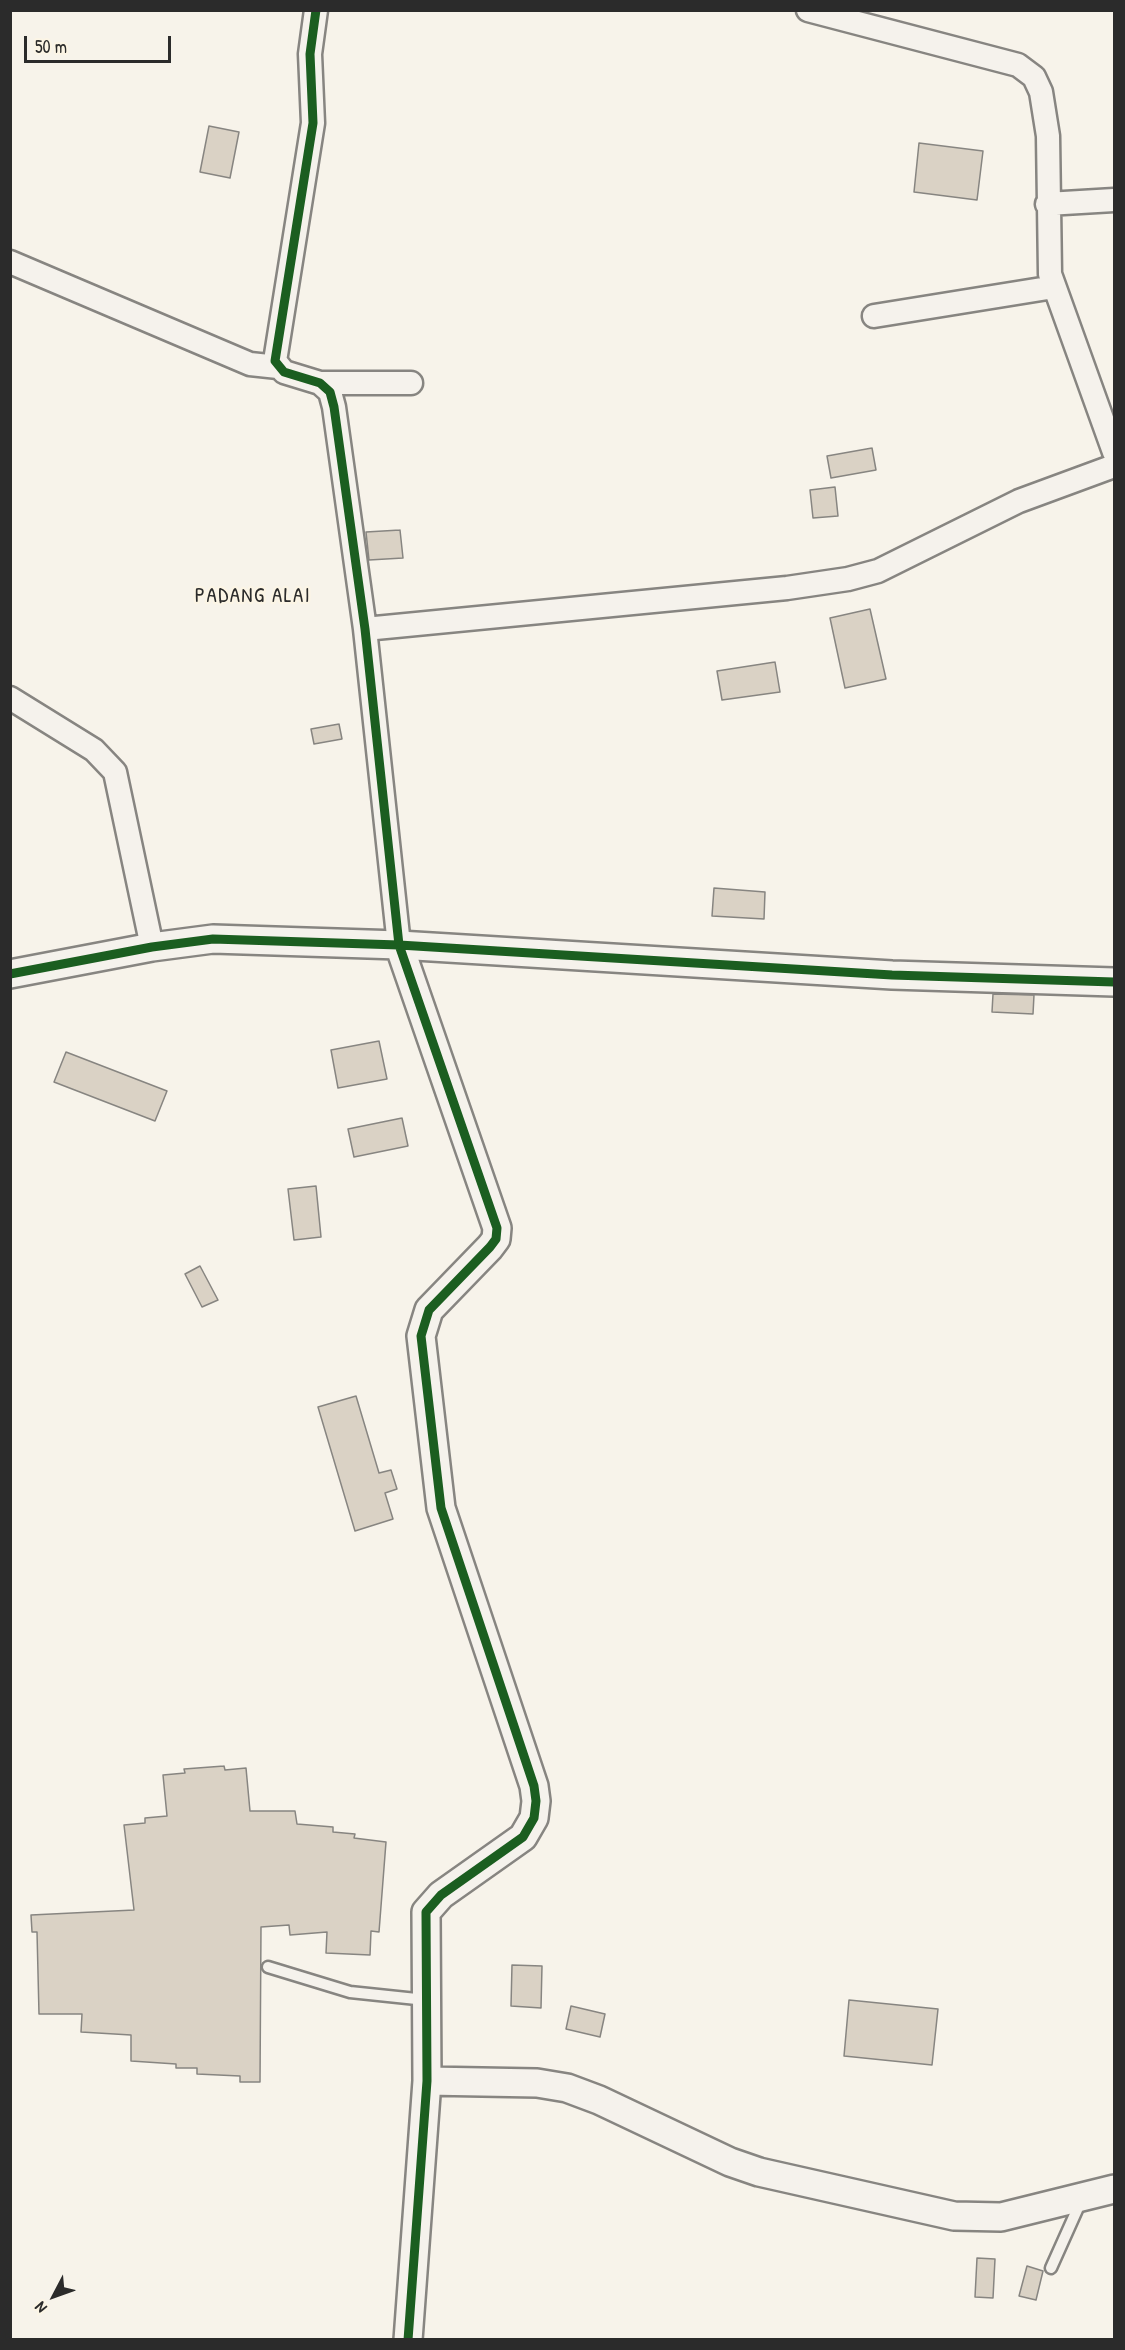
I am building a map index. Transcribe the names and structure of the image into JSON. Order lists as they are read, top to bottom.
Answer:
{
  "districts": ["PADANG ALAI"],
  "scale_bar": "50 m",
  "north": "bottom left"
}
